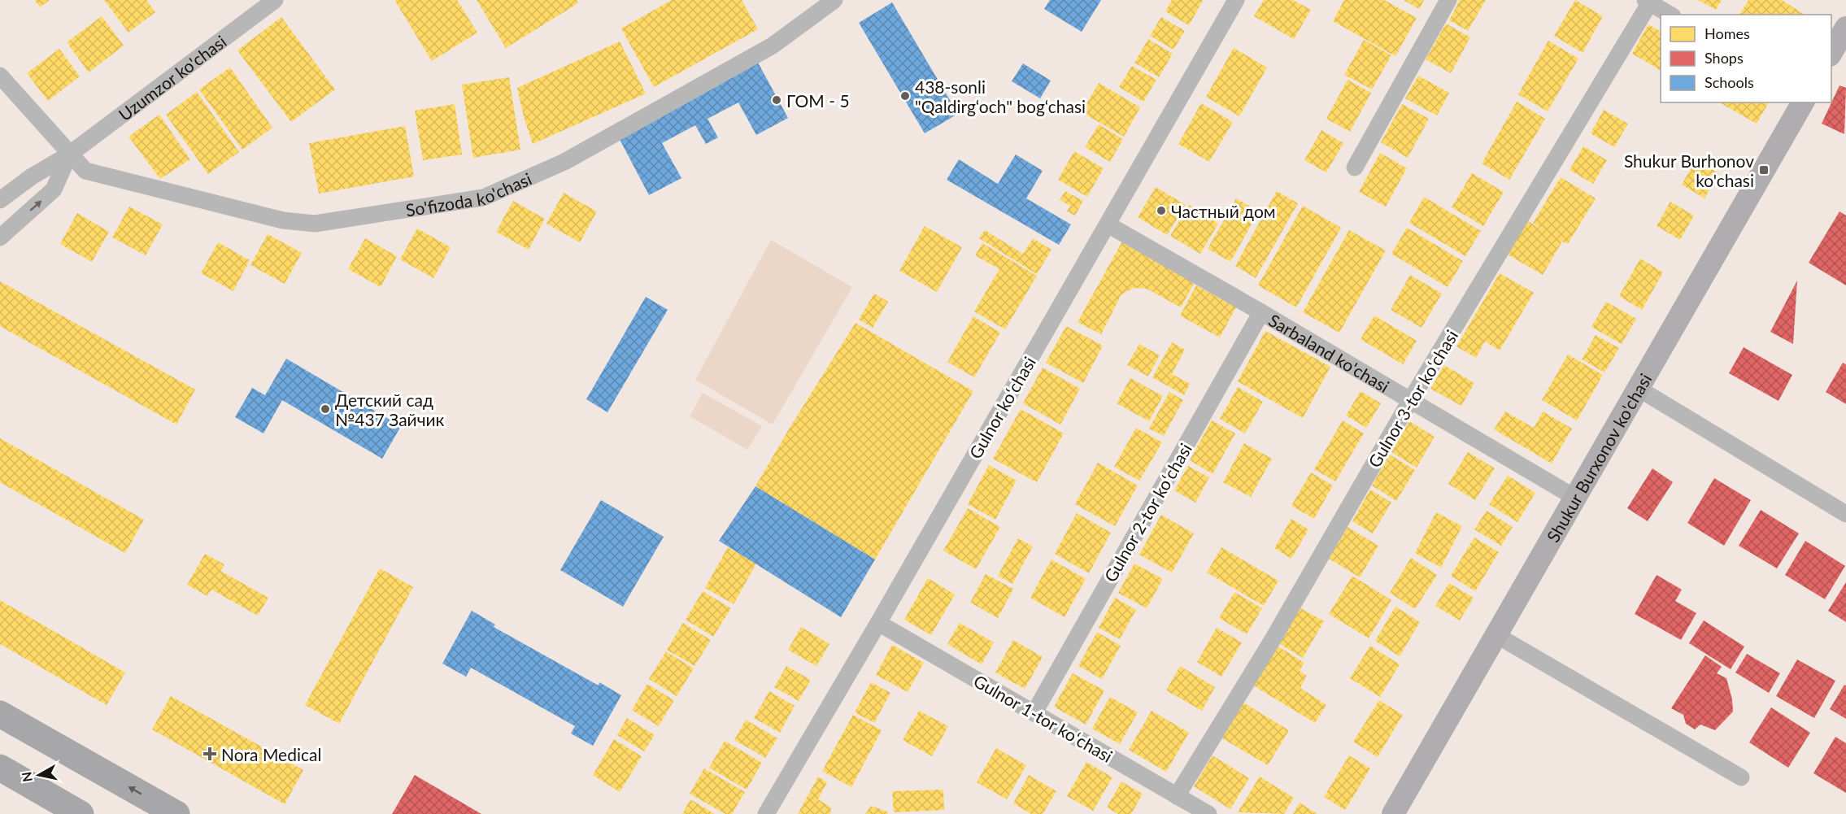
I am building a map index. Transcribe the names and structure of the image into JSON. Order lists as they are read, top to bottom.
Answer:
{
  "streets": {
    "street": [
      "Uzumzor ko'chasi",
      "So'fizoda ko'chasi",
      "Sarbaland ko'chasi",
      "Gulnor 3-tor koʻchasi",
      "Gulnor koʻchasi",
      "Shukur Burxonov ko'chasi",
      "Gulnor 2-tor koʻchasi",
      "Gulnor 1-tor koʻchasi"
    ]
  },
  "crossings": [
    ["Uzumzor ko'chasi", "So'fizoda ko'chasi"],
    ["Sarbaland ko'chasi", "Gulnor 3-tor koʻchasi"],
    ["Sarbaland ko'chasi", "Gulnor koʻchasi"],
    ["Sarbaland ko'chasi", "Shukur Burxonov ko'chasi"],
    ["Sarbaland ko'chasi", "Gulnor 2-tor koʻchasi"],
    ["Gulnor 3-tor koʻchasi", "Gulnor 1-tor koʻchasi"],
    ["Gulnor koʻchasi", "Gulnor 1-tor koʻchasi"],
    ["Gulnor 2-tor koʻchasi", "Gulnor 1-tor koʻchasi"]
  ],
  "places": {
    "other": [
      "438-sonli \"Qaldirg‘och\" bog‘chasi",
      "ГОМ - 5",
      "Частный дом",
      "Детский сад №437 Зайчик"
    ],
    "transit": ["Shukur Burhonov ko'chasi"],
    "health": ["Nora Medical"]
  },
  "legend": ["Homes", "Shops", "Schools"],
  "north": "left"
}
